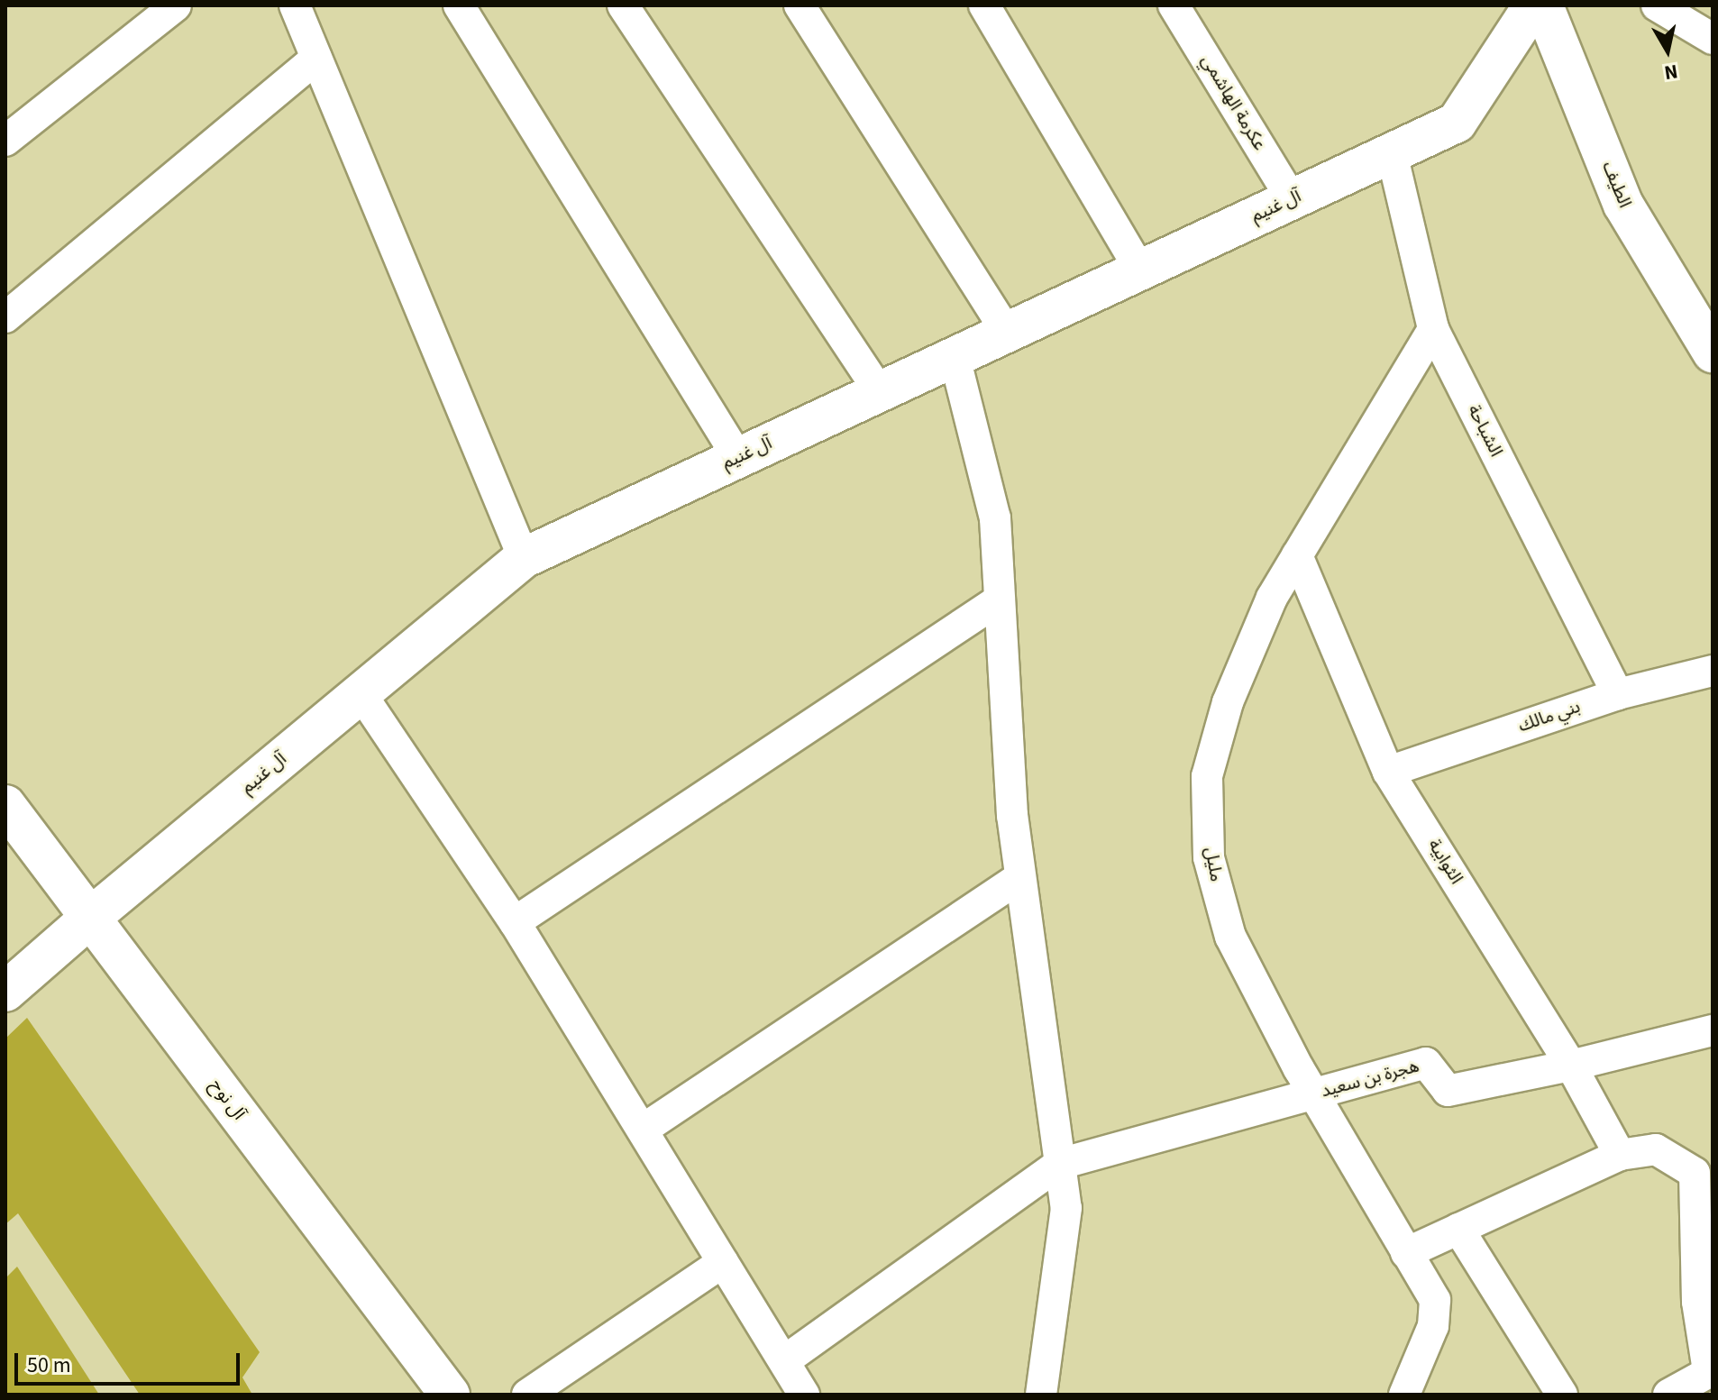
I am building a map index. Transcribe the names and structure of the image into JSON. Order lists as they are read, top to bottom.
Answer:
{
  "streets": {
    "street": [
      "عكرمة الهاشمي",
      "الطيف",
      "آل غنيم",
      "الشباحة",
      "بني مالك",
      "الثوابية",
      "مليل",
      "هجرة بن سعيد",
      "آل نوح"
    ]
  },
  "crossings": [
    ["عكرمة الهاشمي", "آل غنيم"],
    ["آل غنيم", "الشباحة"],
    ["آل غنيم", "آل نوح"],
    ["الشباحة", "بني مالك"],
    ["الشباحة", "مليل"],
    ["بني مالك", "الثوابية"],
    ["الثوابية", "مليل"],
    ["الثوابية", "هجرة بن سعيد"],
    ["مليل", "هجرة بن سعيد"]
  ],
  "scale_bar": "50 m",
  "north": "bottom"
}
